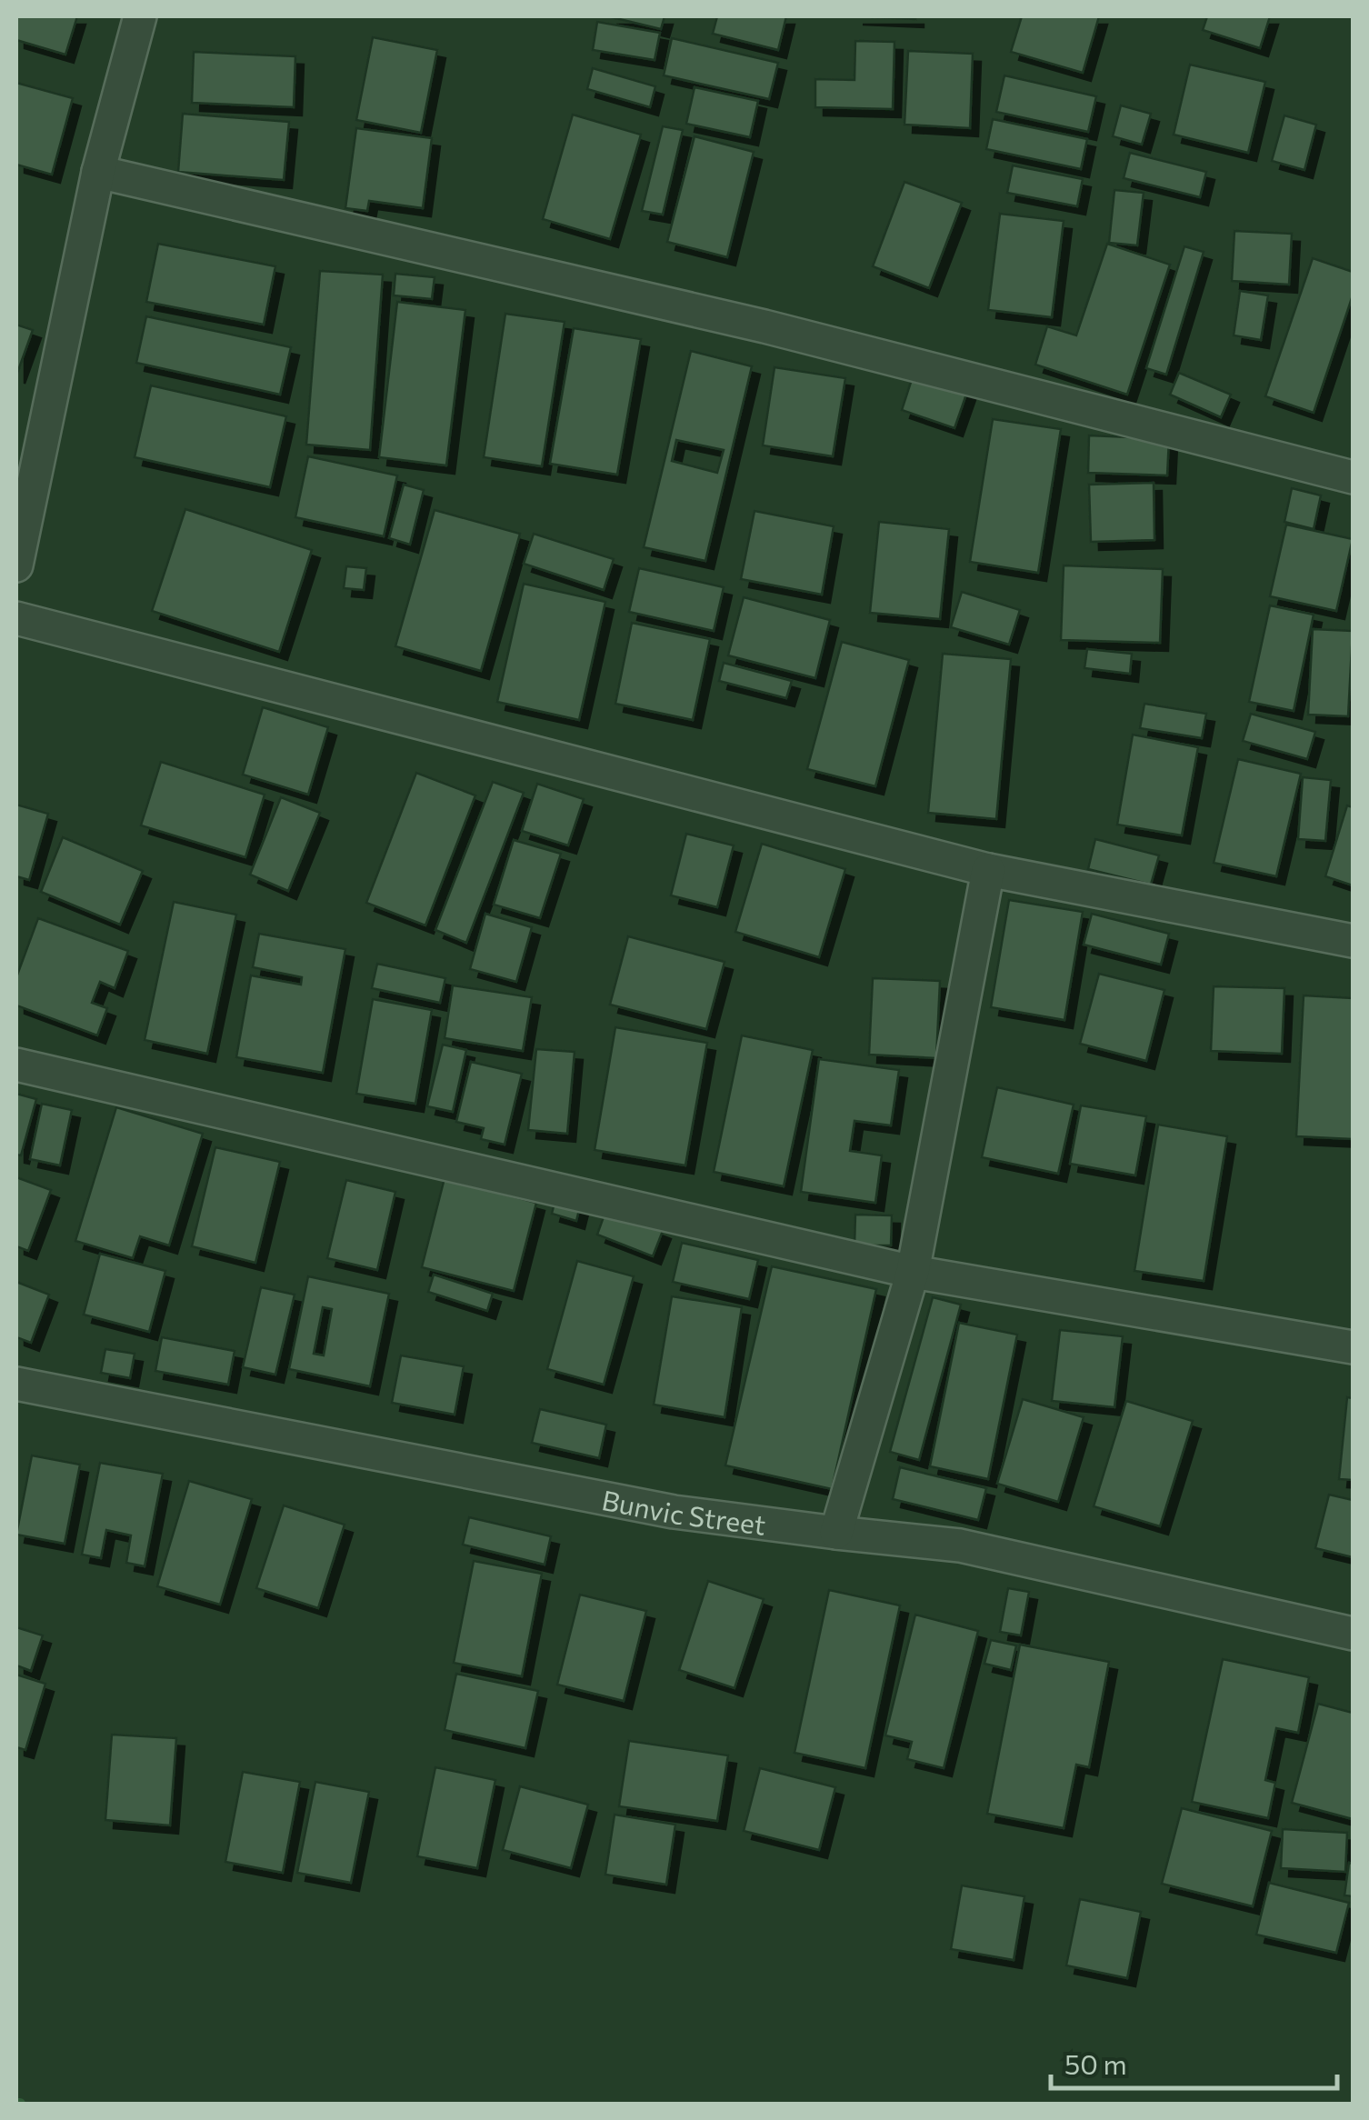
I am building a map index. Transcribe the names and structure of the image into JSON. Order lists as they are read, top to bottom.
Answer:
{
  "streets": {
    "street": ["Bunvic Street"]
  },
  "scale_bar": "50 m"
}
